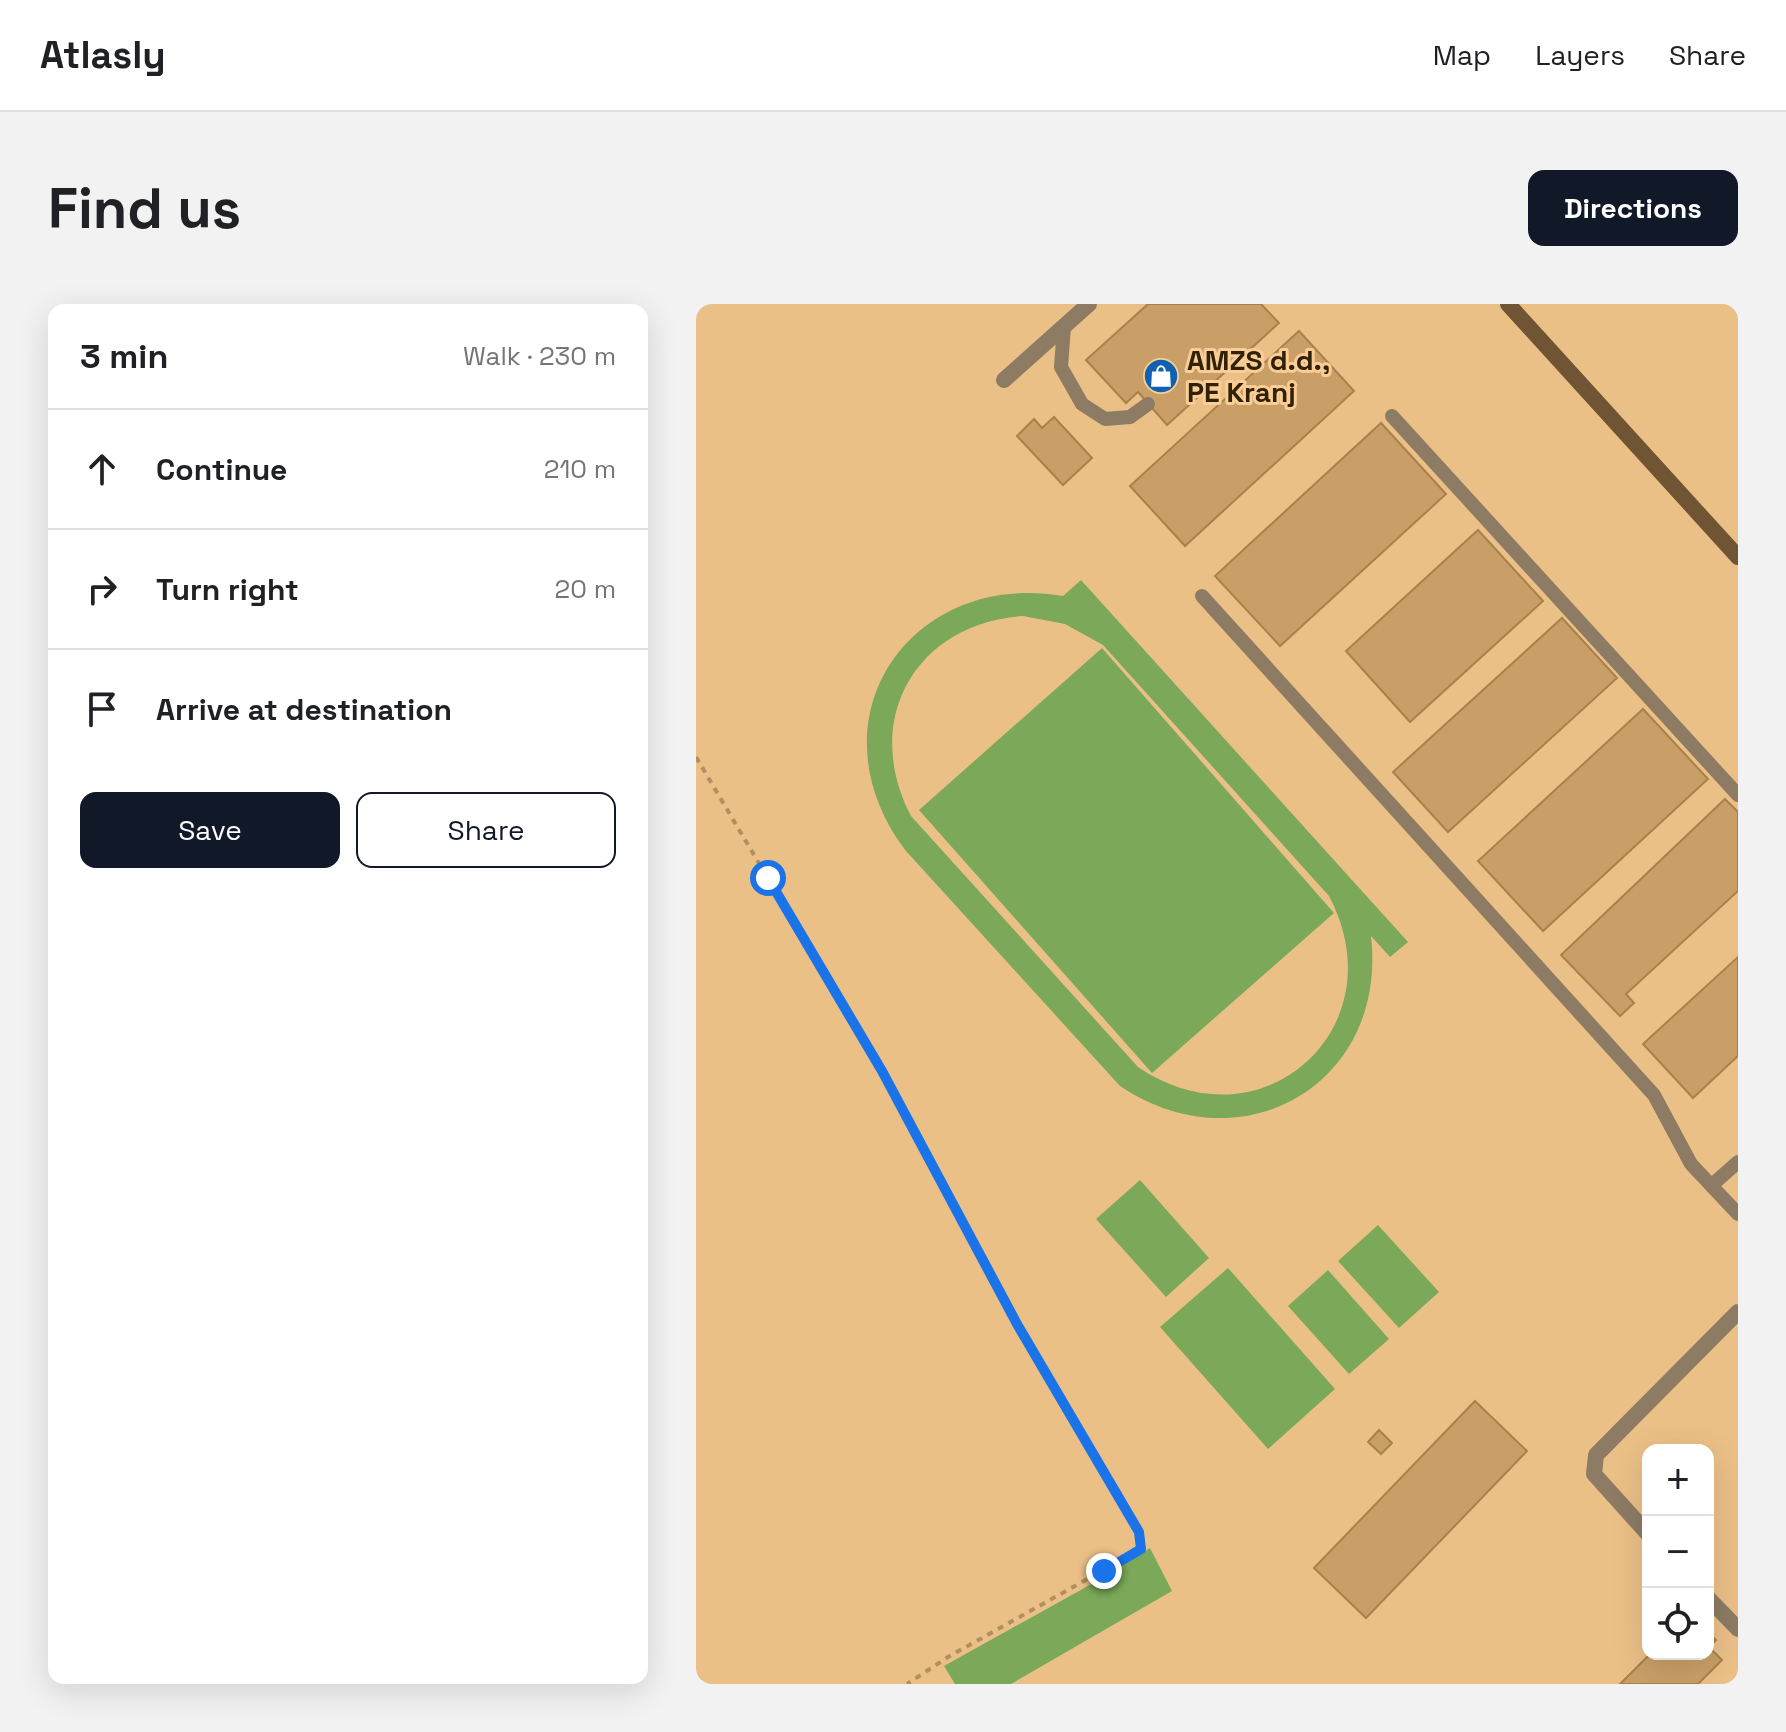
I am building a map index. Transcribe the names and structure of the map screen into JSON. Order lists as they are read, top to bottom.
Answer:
{
  "places": {
    "shop": ["AMZS d.d., PE Kranj"]
  },
  "page": {
    "header": "Atlasly",
    "nav": ["Map", "Layers", "Share"],
    "buttons": [
      "Directions",
      ["Save", "Share"]
    ],
    "title": "Find us",
    "heading": ["3 min", "Walk · 230 m"],
    "list": [
      ["Continue", "210 m"],
      ["Turn right", "20 m"],
      "Arrive at destination"
    ],
    "map_buttons": ["+", "−"]
  }
}
